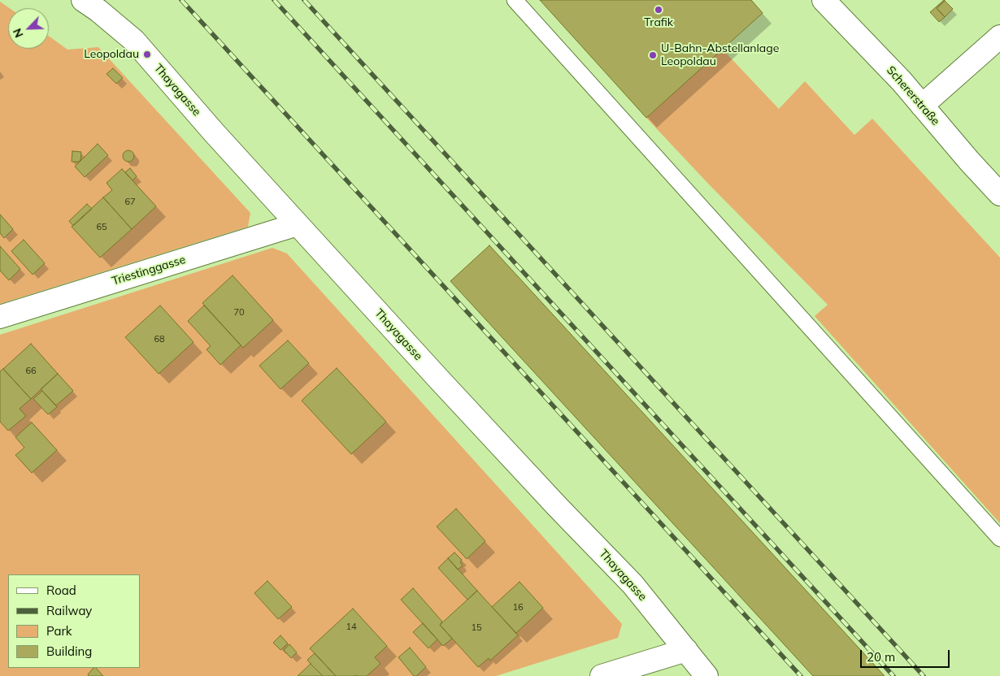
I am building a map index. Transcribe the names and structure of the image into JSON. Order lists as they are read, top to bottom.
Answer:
{
  "streets": {
    "street": ["Thayagasse", "Schererstraße", "Triestinggasse"]
  },
  "crossings": [
    ["Thayagasse", "Triestinggasse"]
  ],
  "places": ["Trafik", "Leopoldau", "U-Bahn-Abstellanlage Leopoldau"],
  "house_numbers": [
    "67",
    "65",
    "70",
    "68",
    "66",
    "16",
    "14",
    "15"
  ],
  "legend": [
    "Road",
    "Railway",
    "Park",
    "Building"
  ],
  "scale_bar": "20 m",
  "north": "bottom left"
}
